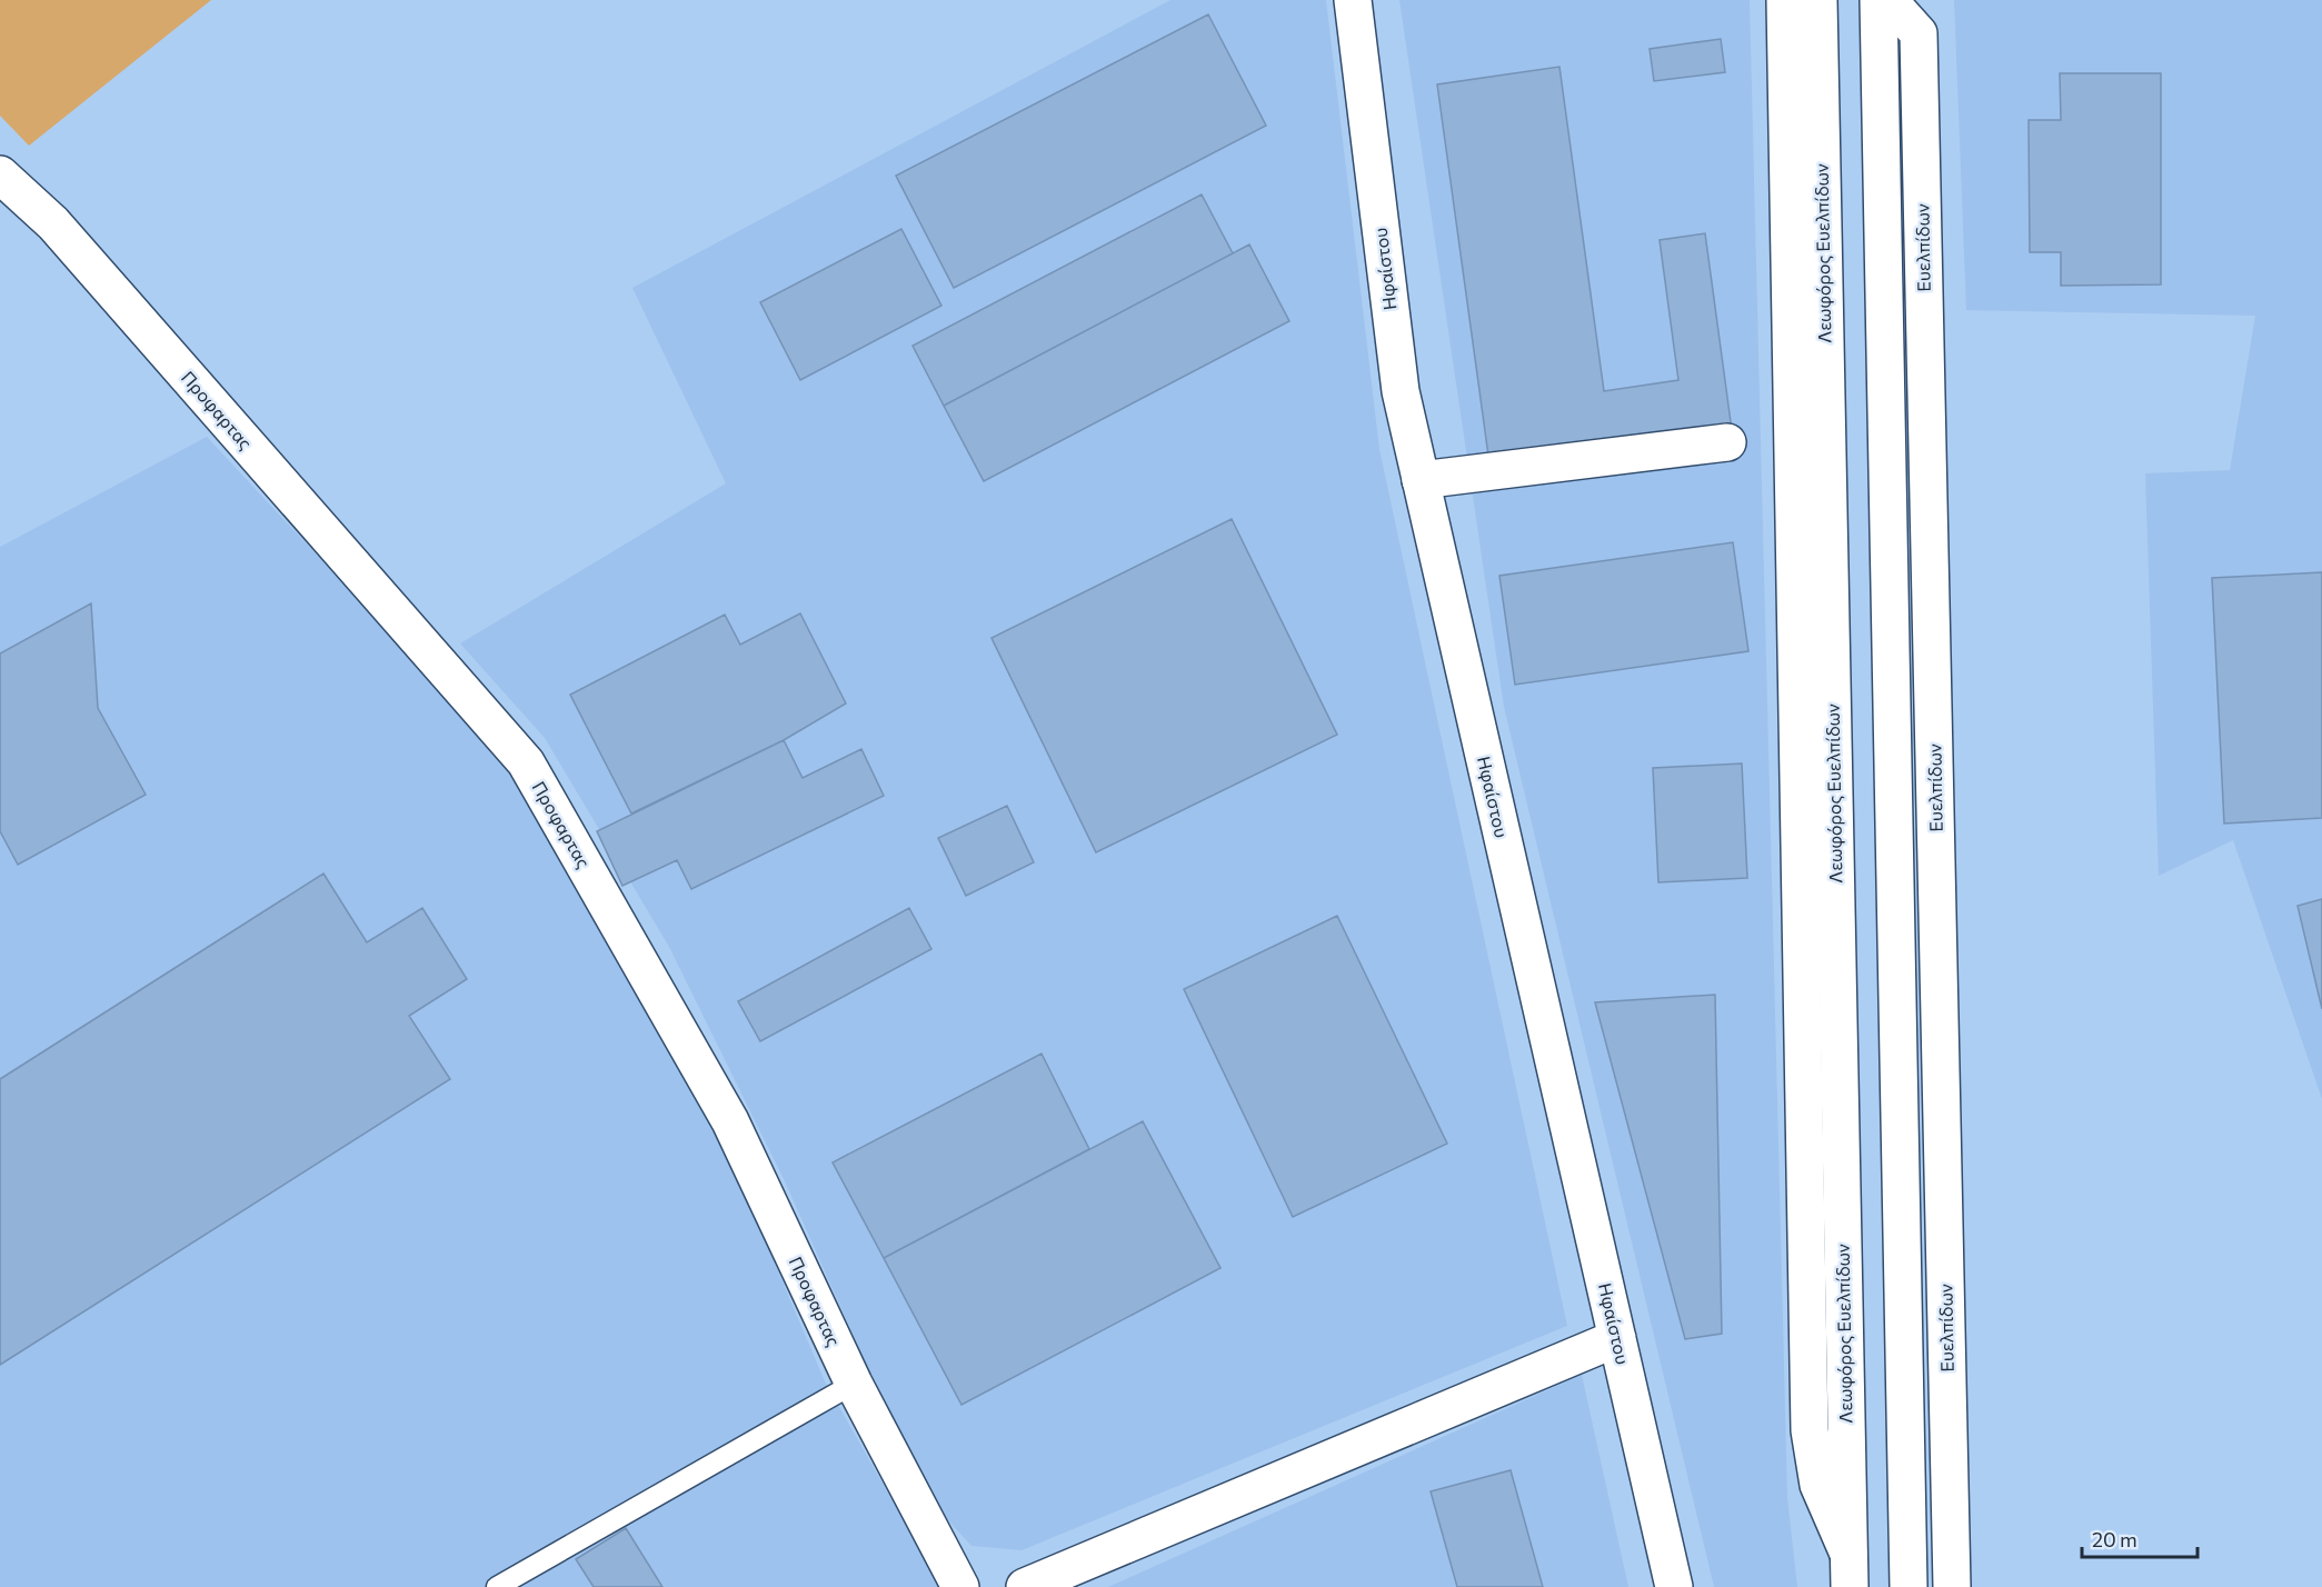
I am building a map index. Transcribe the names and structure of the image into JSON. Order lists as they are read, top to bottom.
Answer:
{
  "streets": {
    "street": [
      "Ευελπίδων",
      "Λεωφόρος Ευελπίδων",
      "Ηφαίστου",
      "Προφαρτας"
    ]
  },
  "scale_bar": "20 m"
}
